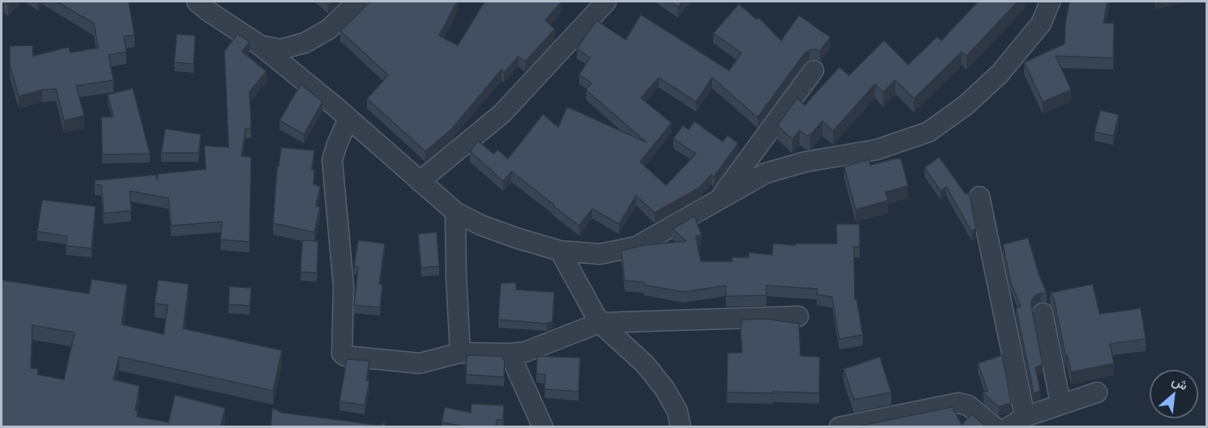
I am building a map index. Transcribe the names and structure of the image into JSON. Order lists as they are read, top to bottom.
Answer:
{
  "north": "top right"
}
